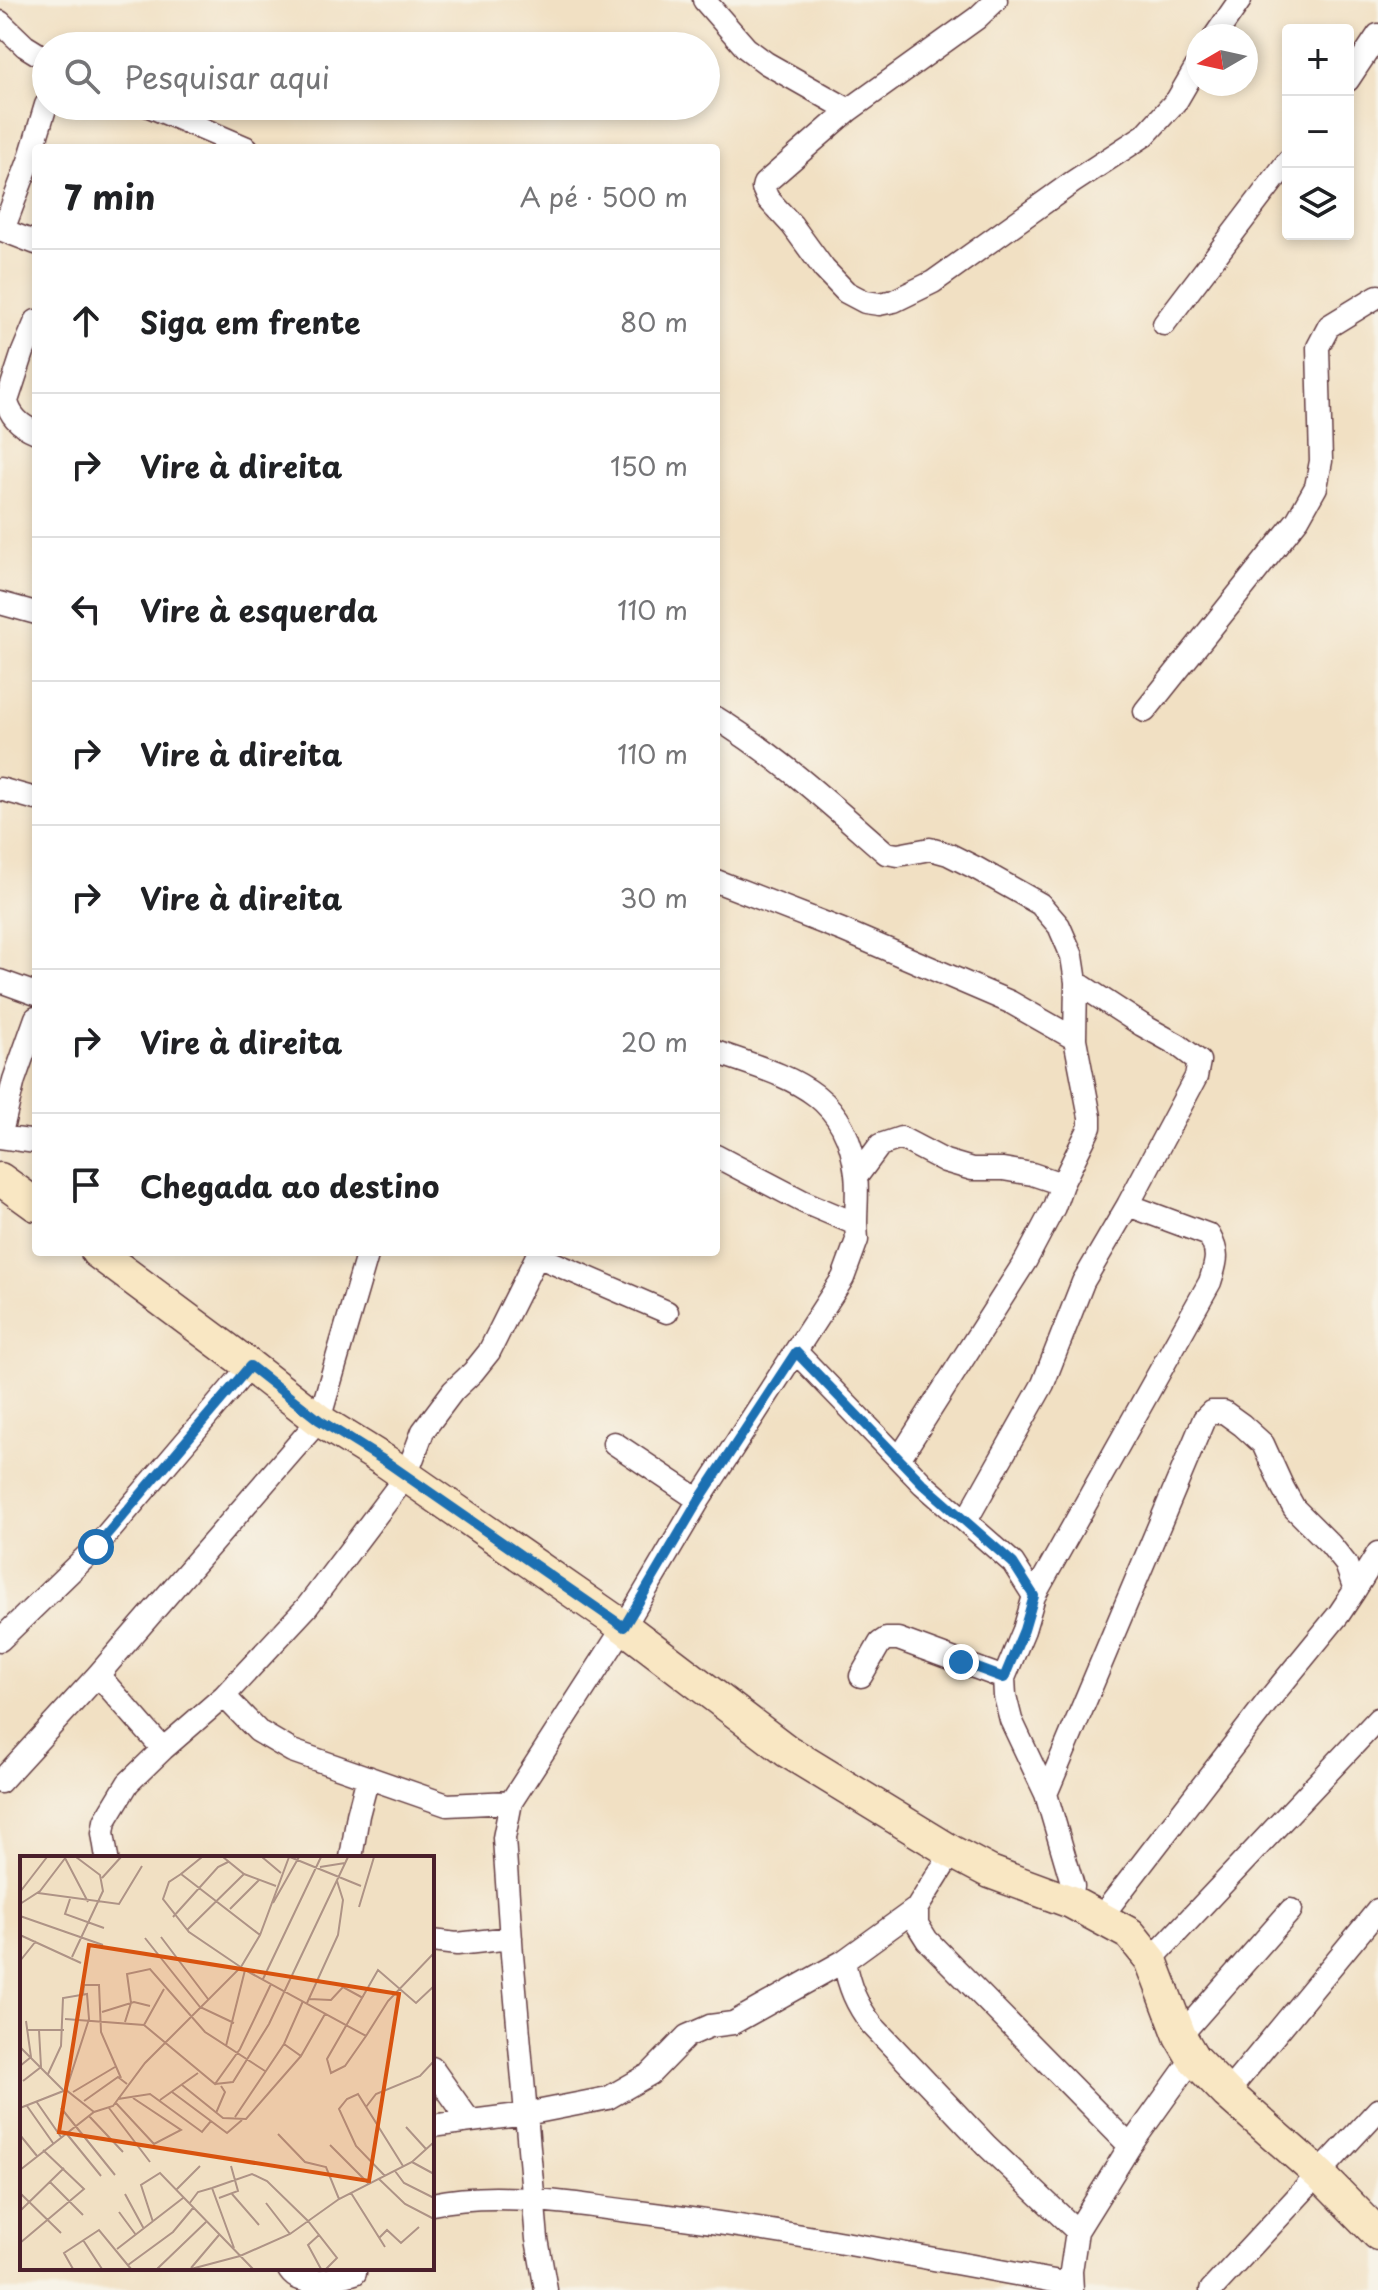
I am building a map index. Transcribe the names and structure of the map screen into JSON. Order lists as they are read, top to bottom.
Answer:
{
  "north": "left",
  "page": {
    "map_buttons": ["+", "−"],
    "search": "Pesquisar aqui",
    "heading": ["7 min", "A pé · 500 m"],
    "list": [
      ["Siga em frente", "80 m"],
      ["Vire à direita", "150 m"],
      ["Vire à esquerda", "110 m"],
      ["Vire à direita", "110 m"],
      ["Vire à direita", "30 m"],
      ["Vire à direita", "20 m"],
      "Chegada ao destino"
    ]
  }
}
